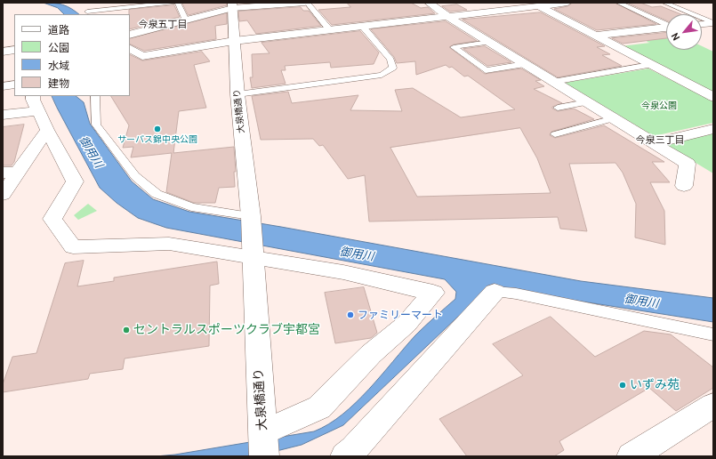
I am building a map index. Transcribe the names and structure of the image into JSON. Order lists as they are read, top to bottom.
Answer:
{
  "streets": {
    "street": ["大泉橋通り"]
  },
  "districts": ["今泉五丁目", "今泉三丁目"],
  "water": ["御用川"],
  "parks": ["今泉公園"],
  "places": [
    "サーパス錦中央公園",
    "ファミリーマート",
    "セントラルスポーツクラブ宇都宮",
    "いずみ苑"
  ],
  "legend": [
    "道路",
    "公園",
    "水域",
    "建物"
  ],
  "north": "bottom left"
}
